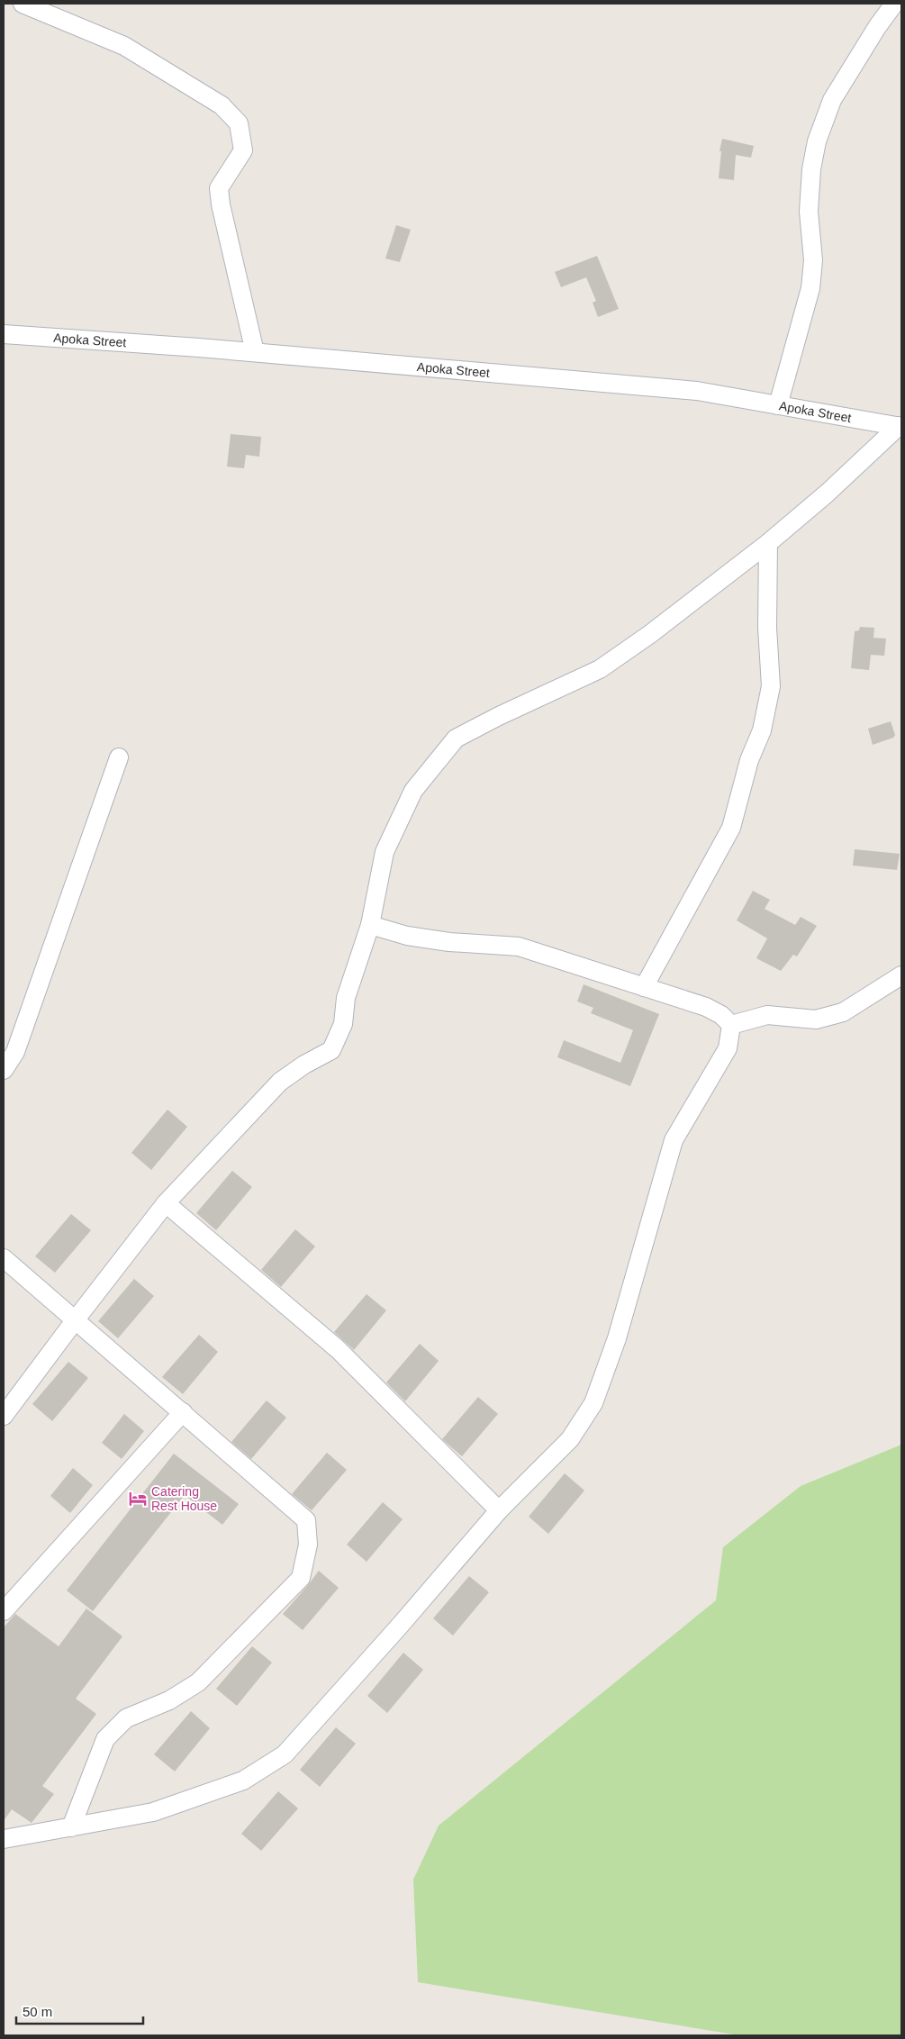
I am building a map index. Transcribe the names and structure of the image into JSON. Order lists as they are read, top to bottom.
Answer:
{
  "streets": {
    "street": ["Apoka Street"]
  },
  "places": {
    "hotel": ["Catering Rest House"]
  },
  "scale_bar": "50 m"
}
